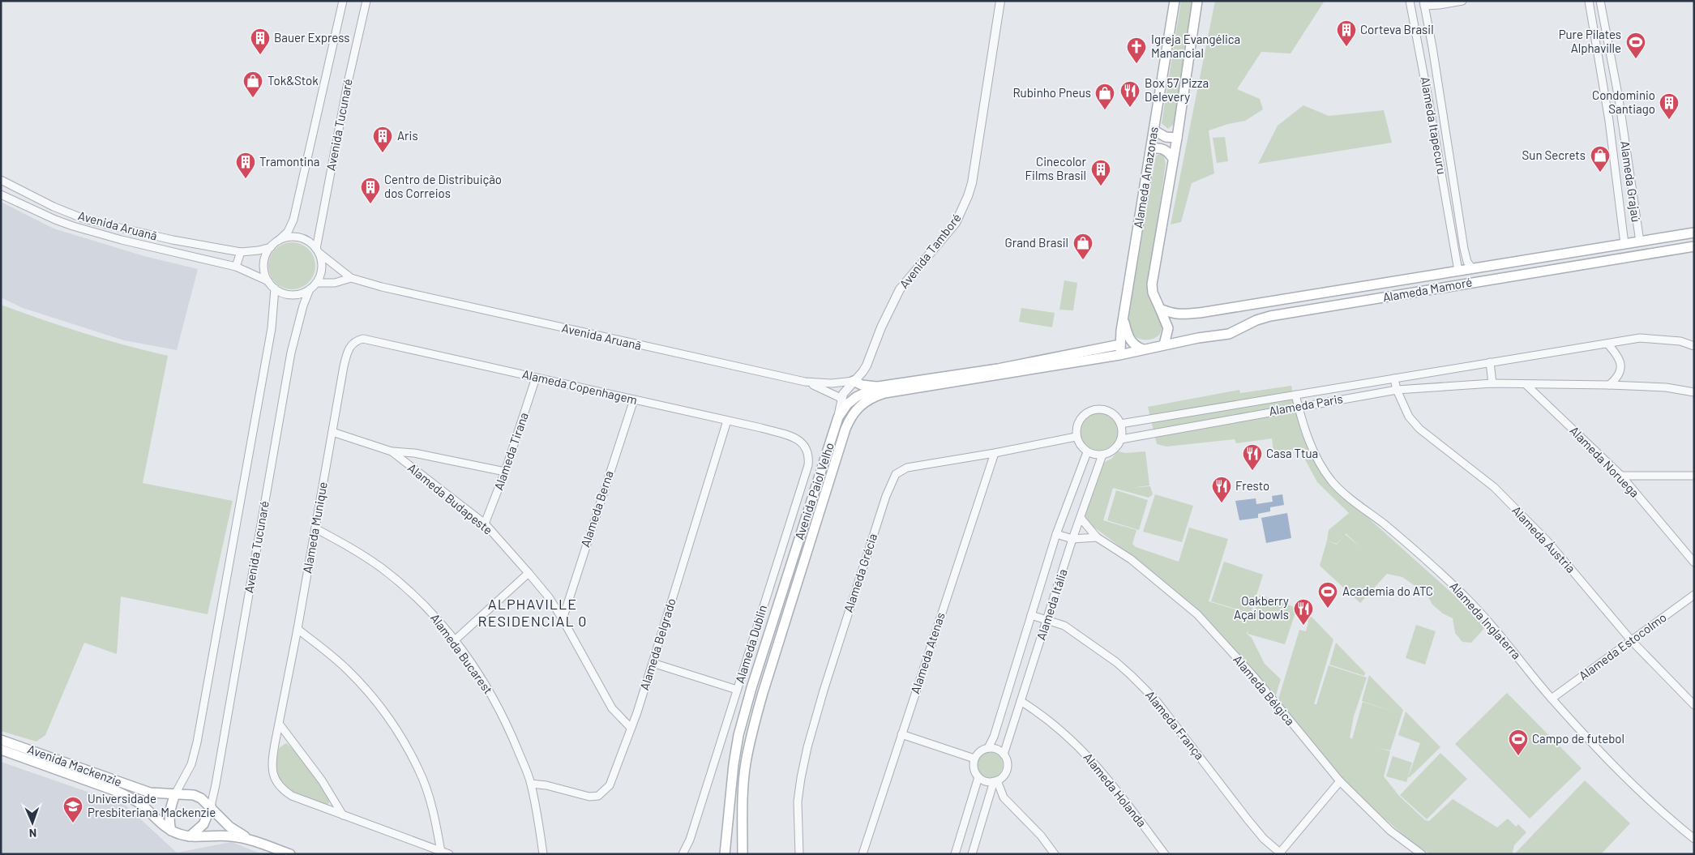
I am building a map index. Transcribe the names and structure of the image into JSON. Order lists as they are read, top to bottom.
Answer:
{
  "streets": {
    "main road": [
      "Alameda Amazonas",
      "Alameda Mamoré",
      "Avenida Paiol Velho",
      "Avenida Mackenzie"
    ],
    "street": [
      "Avenida Tucunaré",
      "Alameda Itapecuru",
      "Alameda Grajaú",
      "Avenida Aruanã",
      "Avenida Tamboré",
      "Alameda Copenhagem",
      "Alameda Paris",
      "Alameda Tirana",
      "Alameda Noruega",
      "Alameda Budapeste",
      "Alameda Berna",
      "Alameda Munique",
      "Alameda Áustria",
      "Alameda Grécia",
      "Alameda Itália",
      "Alameda Inglaterra",
      "Alameda Belgrado",
      "Alameda Dublin",
      "Alameda Estocolmo",
      "Alameda Atenas",
      "Alameda Bucarest",
      "Alameda Bélgica",
      "Alameda França",
      "Alameda Holanda"
    ]
  },
  "crossings": [
    ["Avenida Tucunaré", "Avenida Aruanã"],
    ["Avenida Tucunaré", "Avenida Mackenzie"],
    ["Alameda Itapecuru", "Alameda Mamoré"],
    ["Alameda Amazonas", "Alameda Mamoré"],
    ["Alameda Amazonas", "Avenida Paiol Velho"],
    ["Alameda Grajaú", "Alameda Mamoré"],
    ["Avenida Aruanã", "Avenida Tamboré"],
    ["Avenida Tamboré", "Avenida Paiol Velho"],
    ["Alameda Mamoré", "Avenida Paiol Velho"],
    ["Alameda Copenhagem", "Alameda Tirana"],
    ["Alameda Copenhagem", "Alameda Berna"],
    ["Alameda Copenhagem", "Alameda Munique"],
    ["Alameda Copenhagem", "Alameda Belgrado"],
    ["Alameda Copenhagem", "Alameda Dublin"],
    ["Alameda Paris", "Alameda Noruega"],
    ["Alameda Paris", "Alameda Áustria"],
    ["Alameda Paris", "Alameda Grécia"],
    ["Alameda Paris", "Alameda Itália"],
    ["Alameda Paris", "Alameda Inglaterra"],
    ["Alameda Tirana", "Alameda Budapeste"],
    ["Alameda Budapeste", "Alameda Berna"],
    ["Alameda Budapeste", "Alameda Munique"],
    ["Alameda Budapeste", "Alameda Belgrado"],
    ["Alameda Munique", "Alameda Bucarest"],
    ["Alameda Áustria", "Alameda Estocolmo"],
    ["Alameda Grécia", "Alameda Itália"],
    ["Alameda Grécia", "Alameda Atenas"],
    ["Alameda Itália", "Alameda Bélgica"],
    ["Alameda Itália", "Alameda França"],
    ["Alameda Itália", "Alameda Holanda"],
    ["Alameda Inglaterra", "Alameda Estocolmo"],
    ["Alameda Belgrado", "Alameda Bucarest"]
  ],
  "districts": ["ALPHAVILLE RESIDENCIAL 0"],
  "places": {
    "building": [
      "Corteva Brasil",
      "Bauer Express",
      "Condominio Santiago",
      "Aris",
      "Tramontina",
      "Cinecolor Films Brasil",
      "Centro de Distribuição dos Correios"
    ],
    "sports": ["Pure Pilates Alphaville", "Academia do ATC", "Campo de futebol"],
    "church": ["Igreja Evangélica Manancial"],
    "shop": [
      "Tok&Stok",
      "Rubinho Pneus",
      "Sun Secrets",
      "Grand Brasil"
    ],
    "restaurant": [
      "Box 57 Pizza Delevery",
      "Casa Ttua",
      "Fresto",
      "Oakberry Açaí bowls"
    ],
    "school or university": ["Universidade Presbiteriana Mackenzie"]
  },
  "north": "bottom"
}
